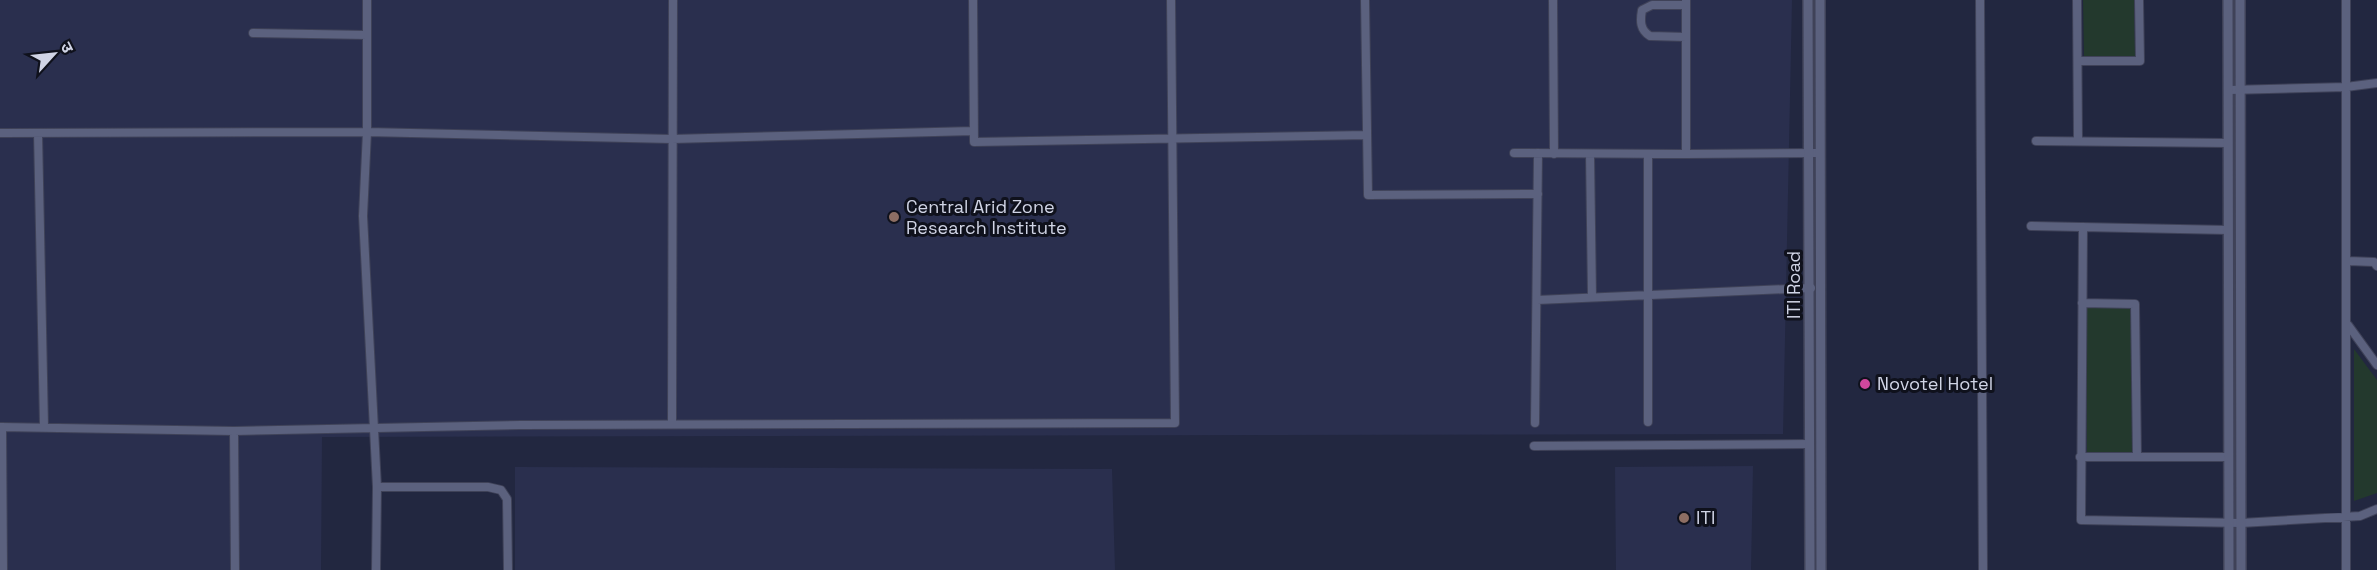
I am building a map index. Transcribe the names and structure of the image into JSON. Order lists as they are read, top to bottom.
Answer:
{
  "streets": {
    "street": ["ITI Road"]
  },
  "places": ["Central Arid Zone Research Institute", "Novotel Hotel", "ITI"],
  "north": "top right"
}
